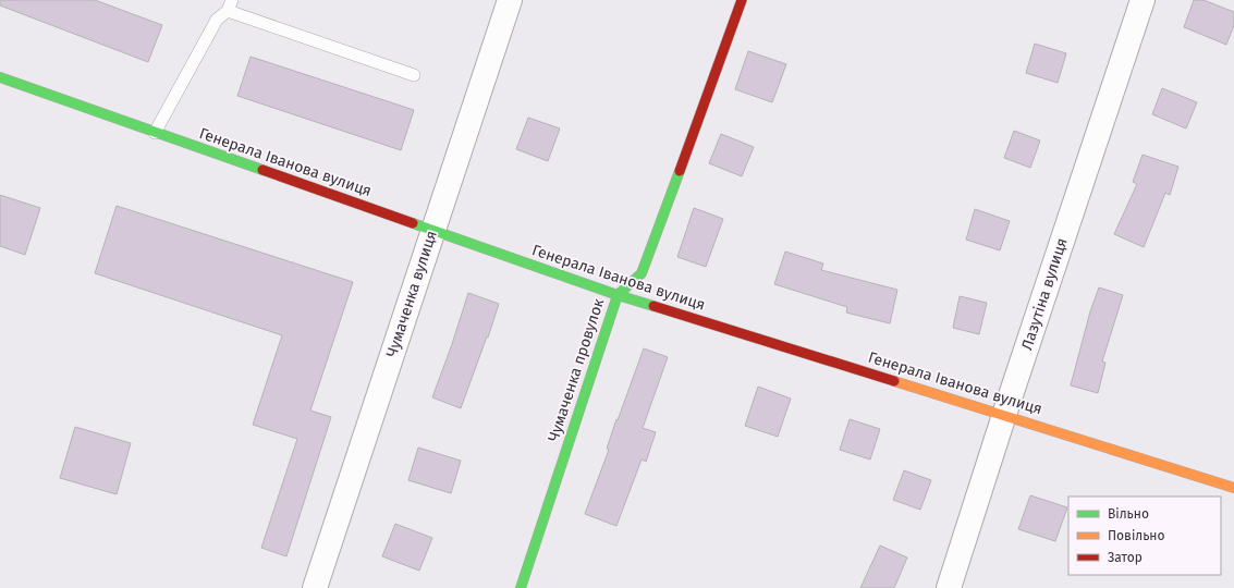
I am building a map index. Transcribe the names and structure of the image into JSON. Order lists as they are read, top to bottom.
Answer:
{
  "streets": {
    "street": [
      "Генерала Іванова вулиця",
      "Чумаченка вулиця",
      "Лазутіна вулиця",
      "Чумаченка провулок"
    ]
  },
  "crossings": [
    ["Генерала Іванова вулиця", "Чумаченка вулиця"],
    ["Генерала Іванова вулиця", "Лазутіна вулиця"],
    ["Генерала Іванова вулиця", "Чумаченка провулок"]
  ],
  "legend": ["Вільно", "Повільно", "Затор"]
}
